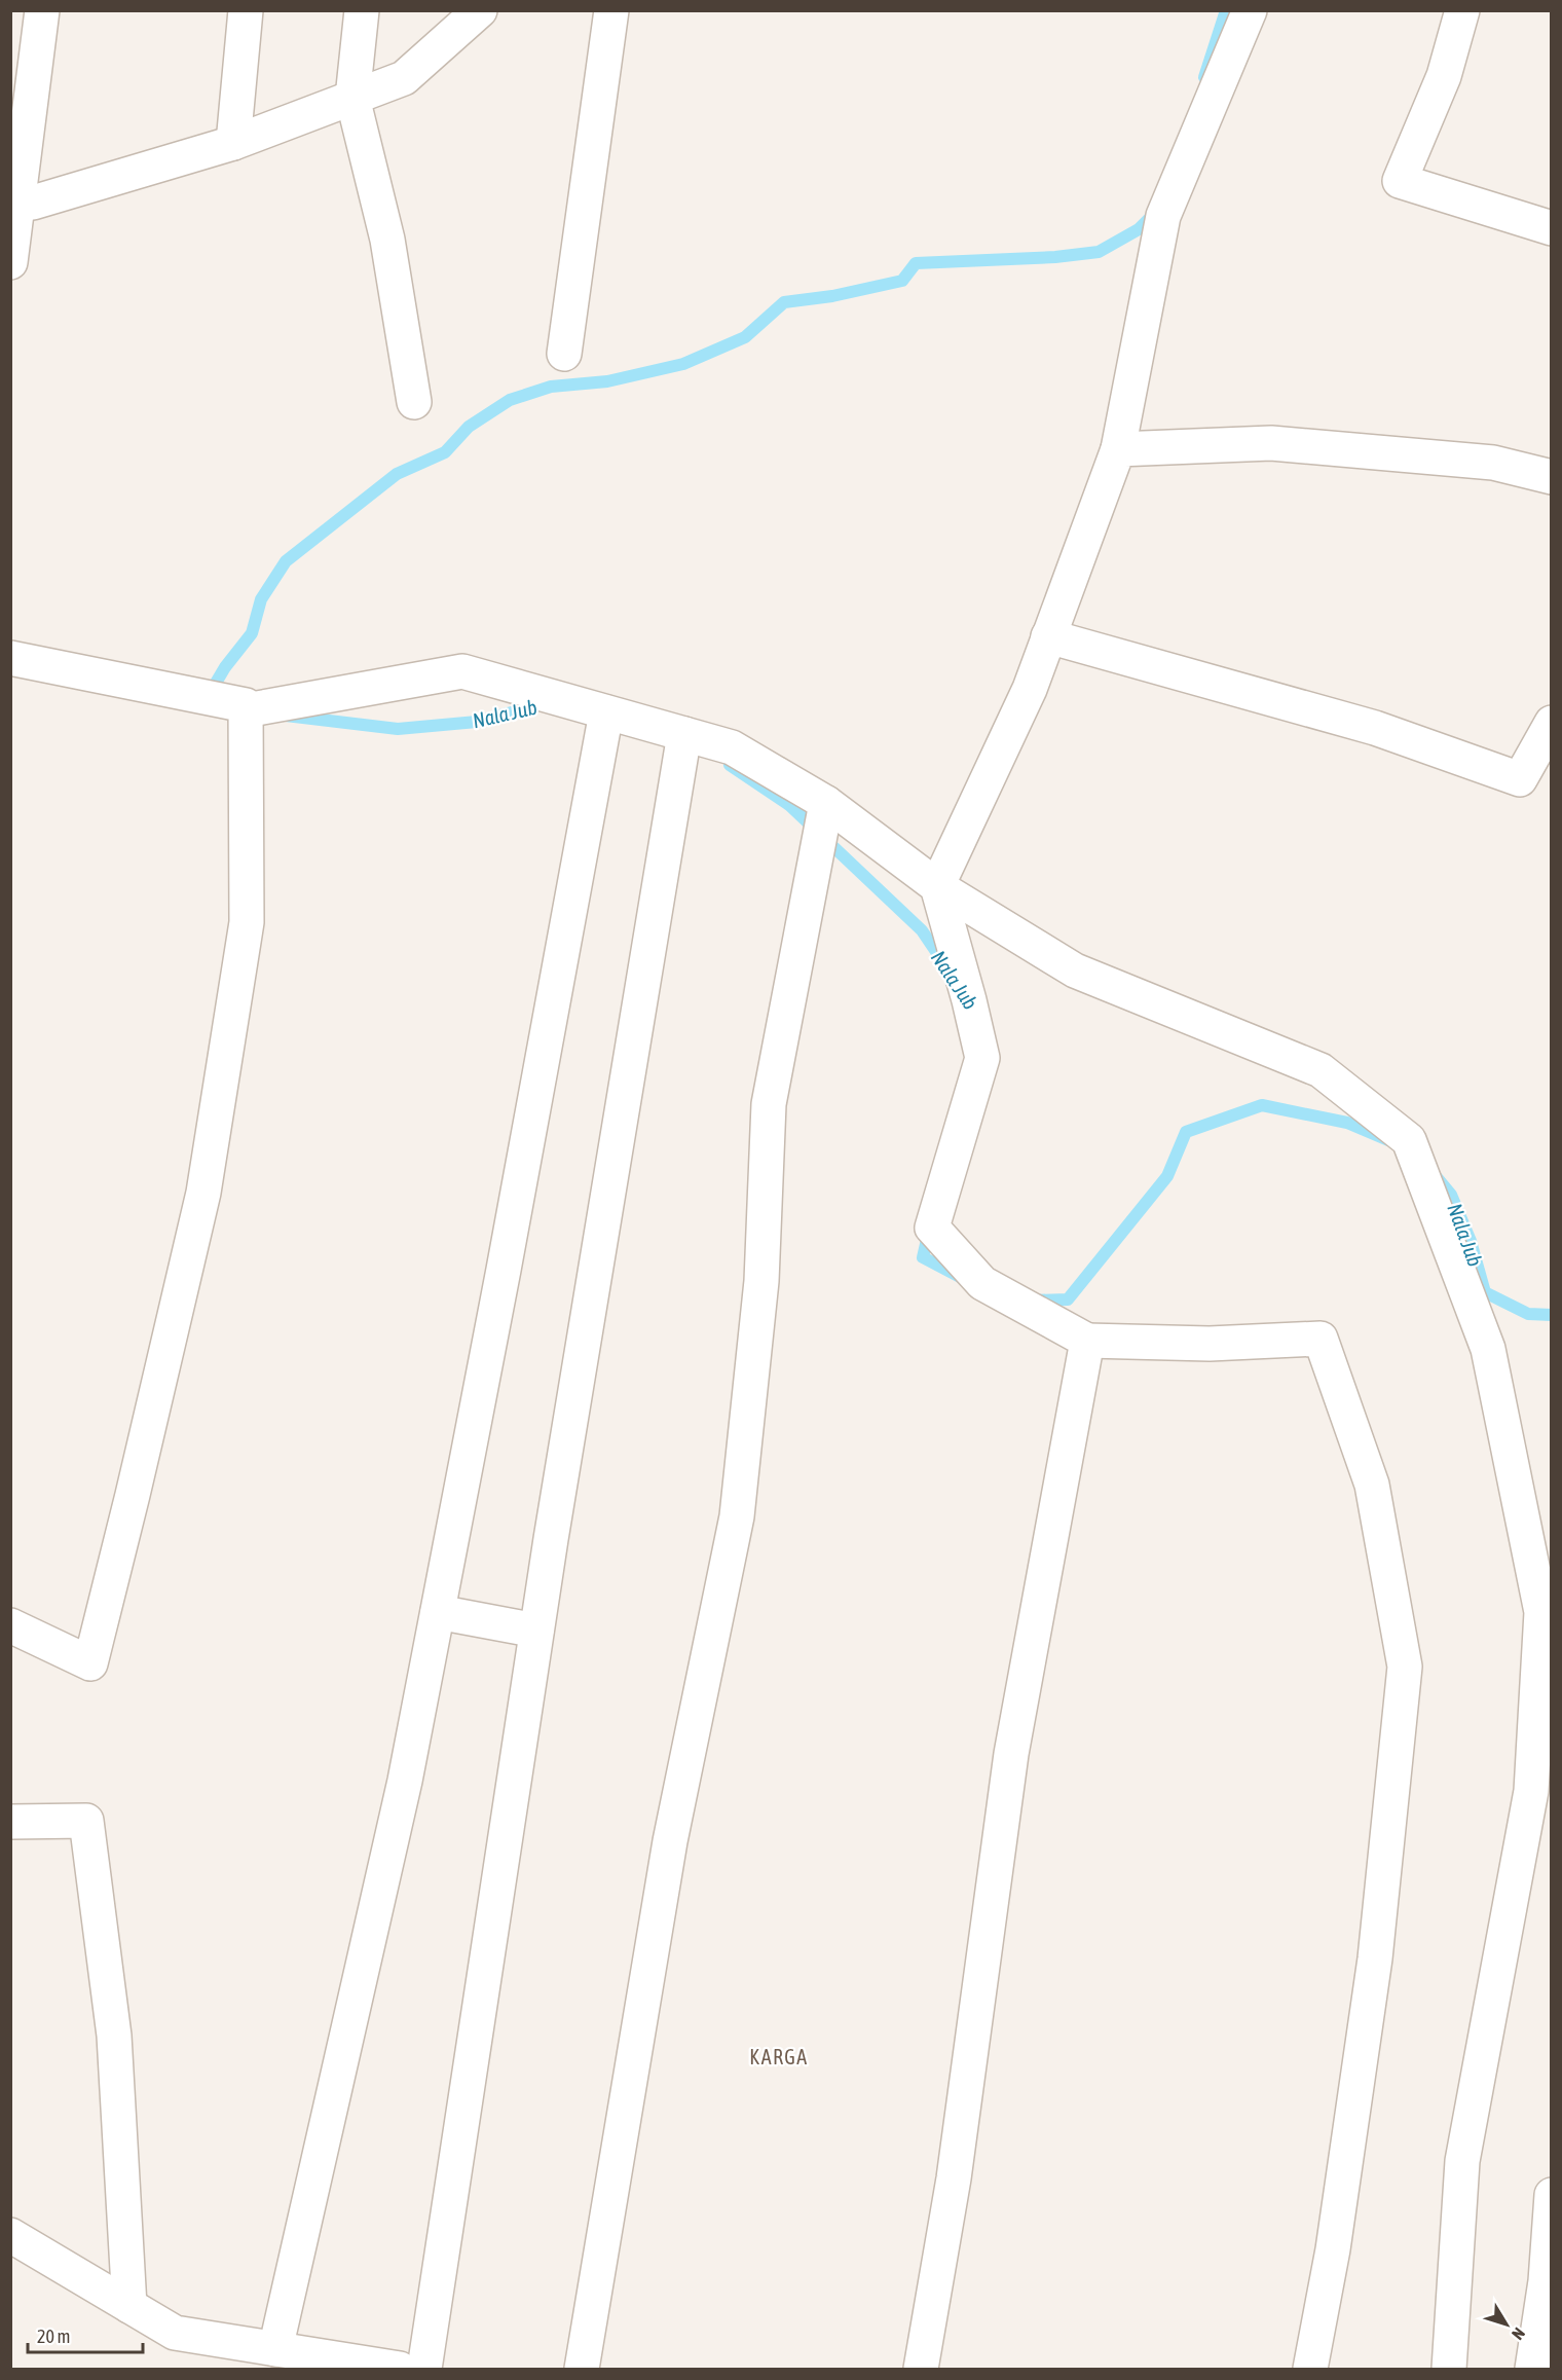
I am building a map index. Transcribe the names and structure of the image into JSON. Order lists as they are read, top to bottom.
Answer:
{
  "districts": ["KARGA"],
  "water": ["Nala Jub"],
  "scale_bar": "20 m",
  "north": "bottom right"
}
